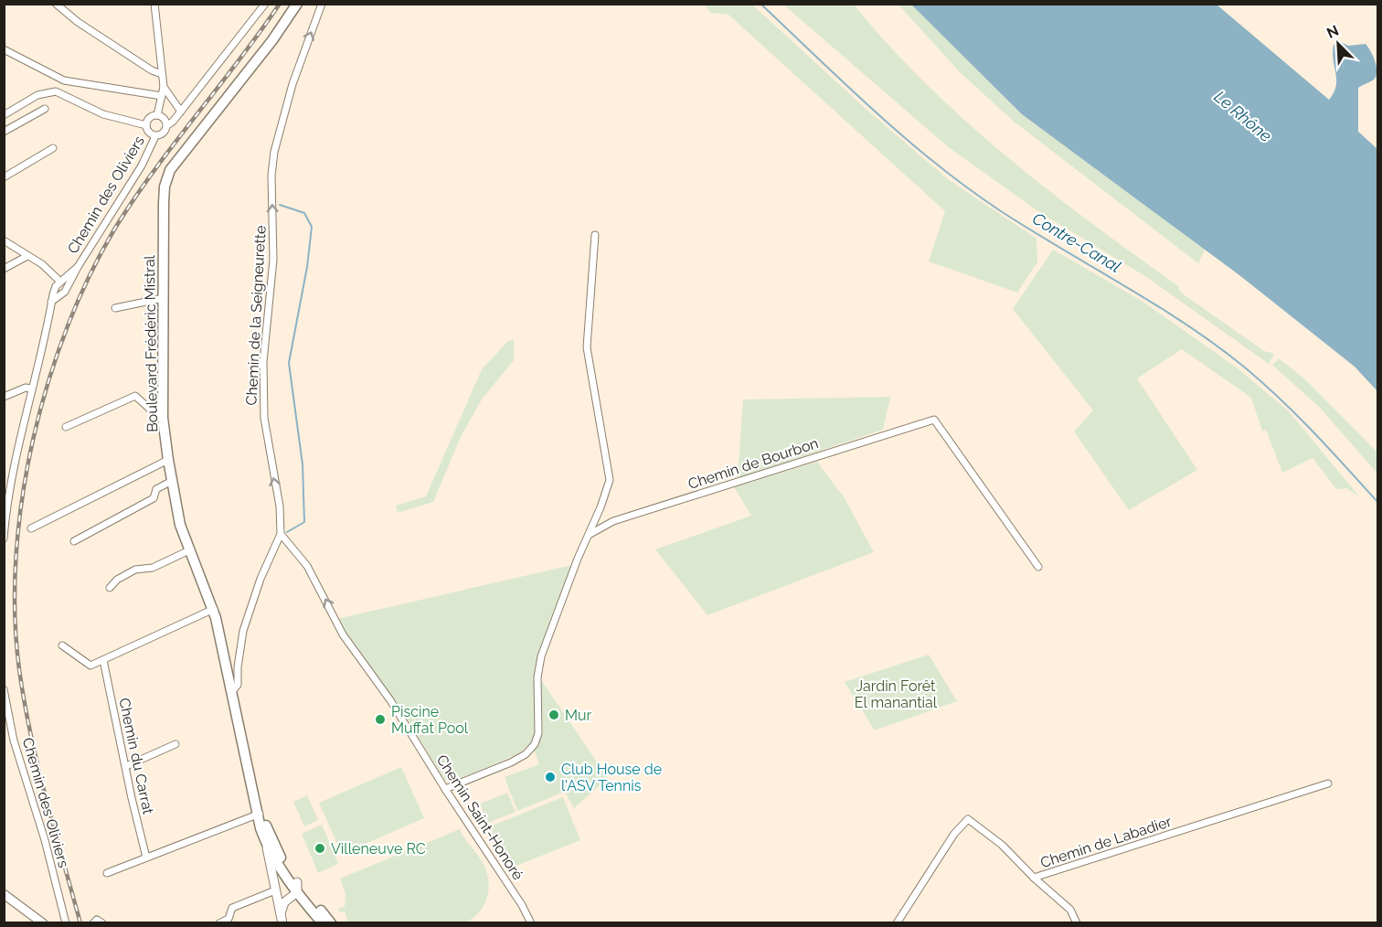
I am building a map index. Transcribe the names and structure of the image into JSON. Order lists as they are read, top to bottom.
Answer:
{
  "streets": {
    "main road": ["Boulevard Frédéric Mistral"],
    "street": [
      "Chemin des Oliviers",
      "Chemin de la Seigneurette",
      "Chemin de Bourbon",
      "Chemin du Carrat",
      "Chemin Saint-Honoré",
      "Chemin de Labadier"
    ]
  },
  "crossings": [
    ["Chemin de la Seigneurette", "Boulevard Frédéric Mistral"],
    ["Chemin de la Seigneurette", "Chemin Saint-Honoré"]
  ],
  "one_way": ["Chemin de la Seigneurette", "Chemin Saint-Honoré"],
  "water": ["Le Rhône", "Contre-Canal"],
  "parks": ["Jardin Forêt El manantial"],
  "places": [
    "Mur",
    "Piscine Muffat Pool",
    "Club House de l'ASV Tennis",
    "Villeneuve RC"
  ],
  "north": "top left"
}
